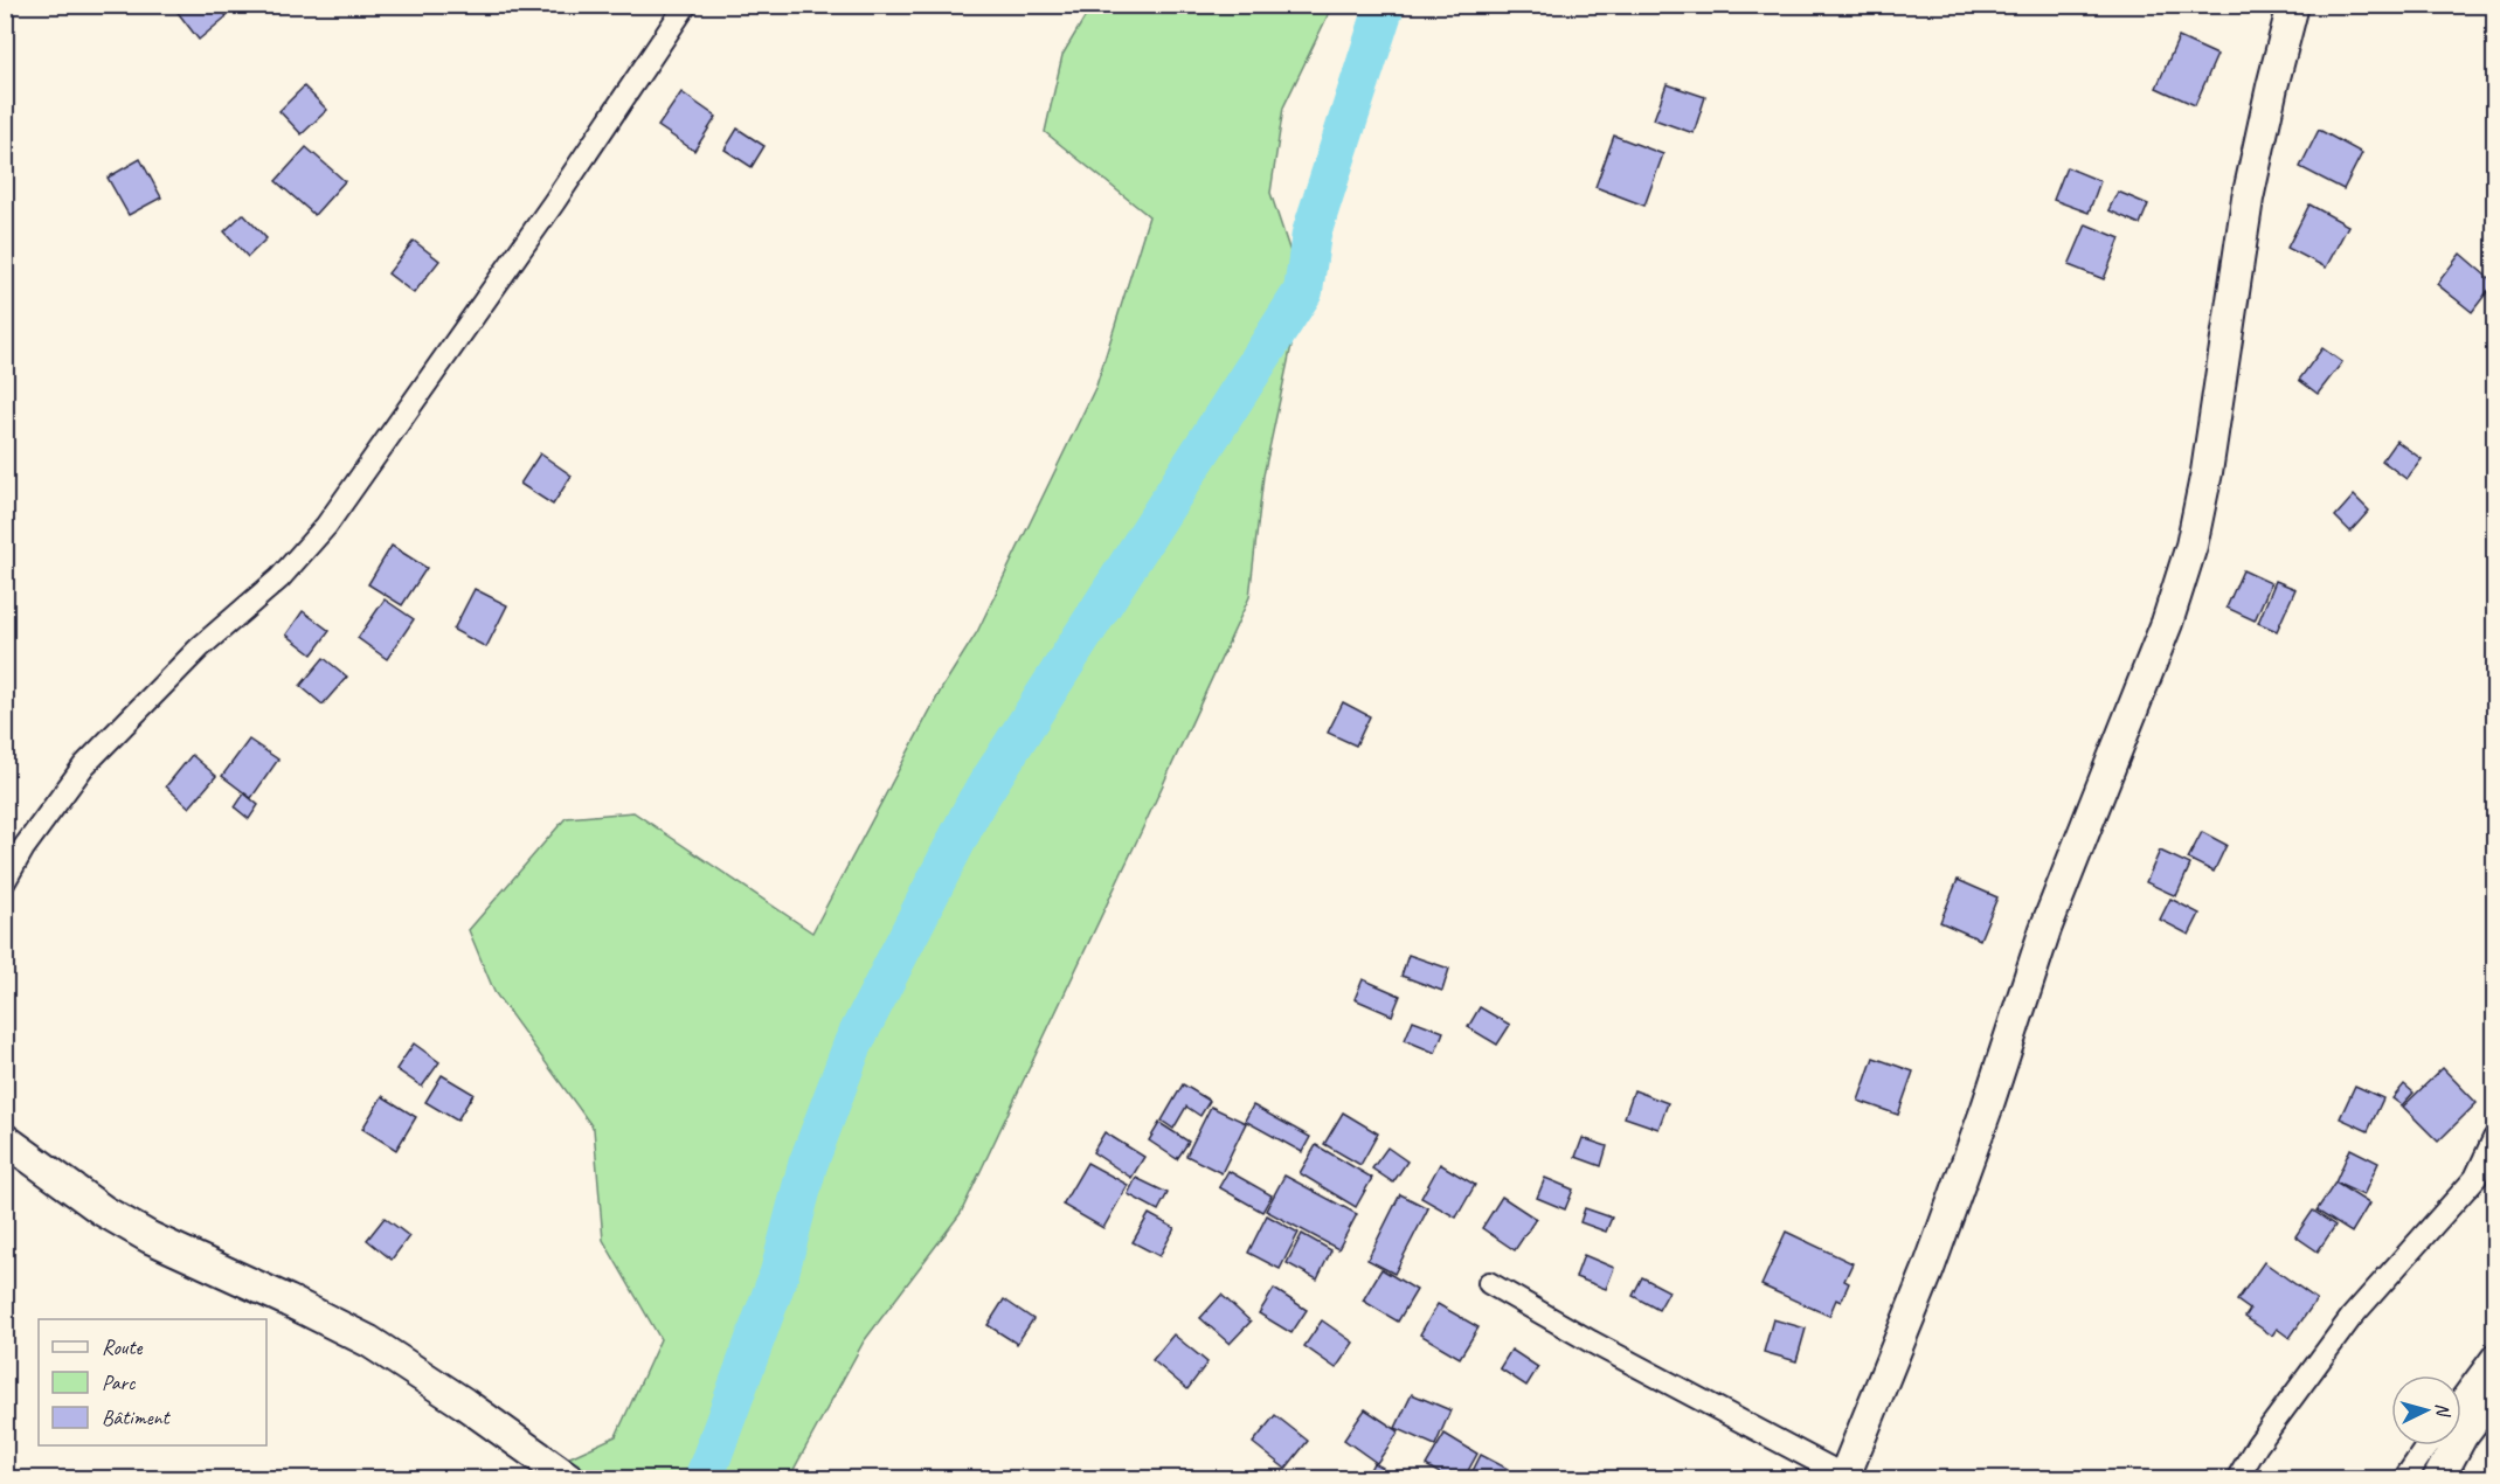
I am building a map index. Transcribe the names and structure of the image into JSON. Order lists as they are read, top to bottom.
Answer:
{
  "legend": ["Route", "Parc", "Bâtiment"],
  "north": "right"
}
